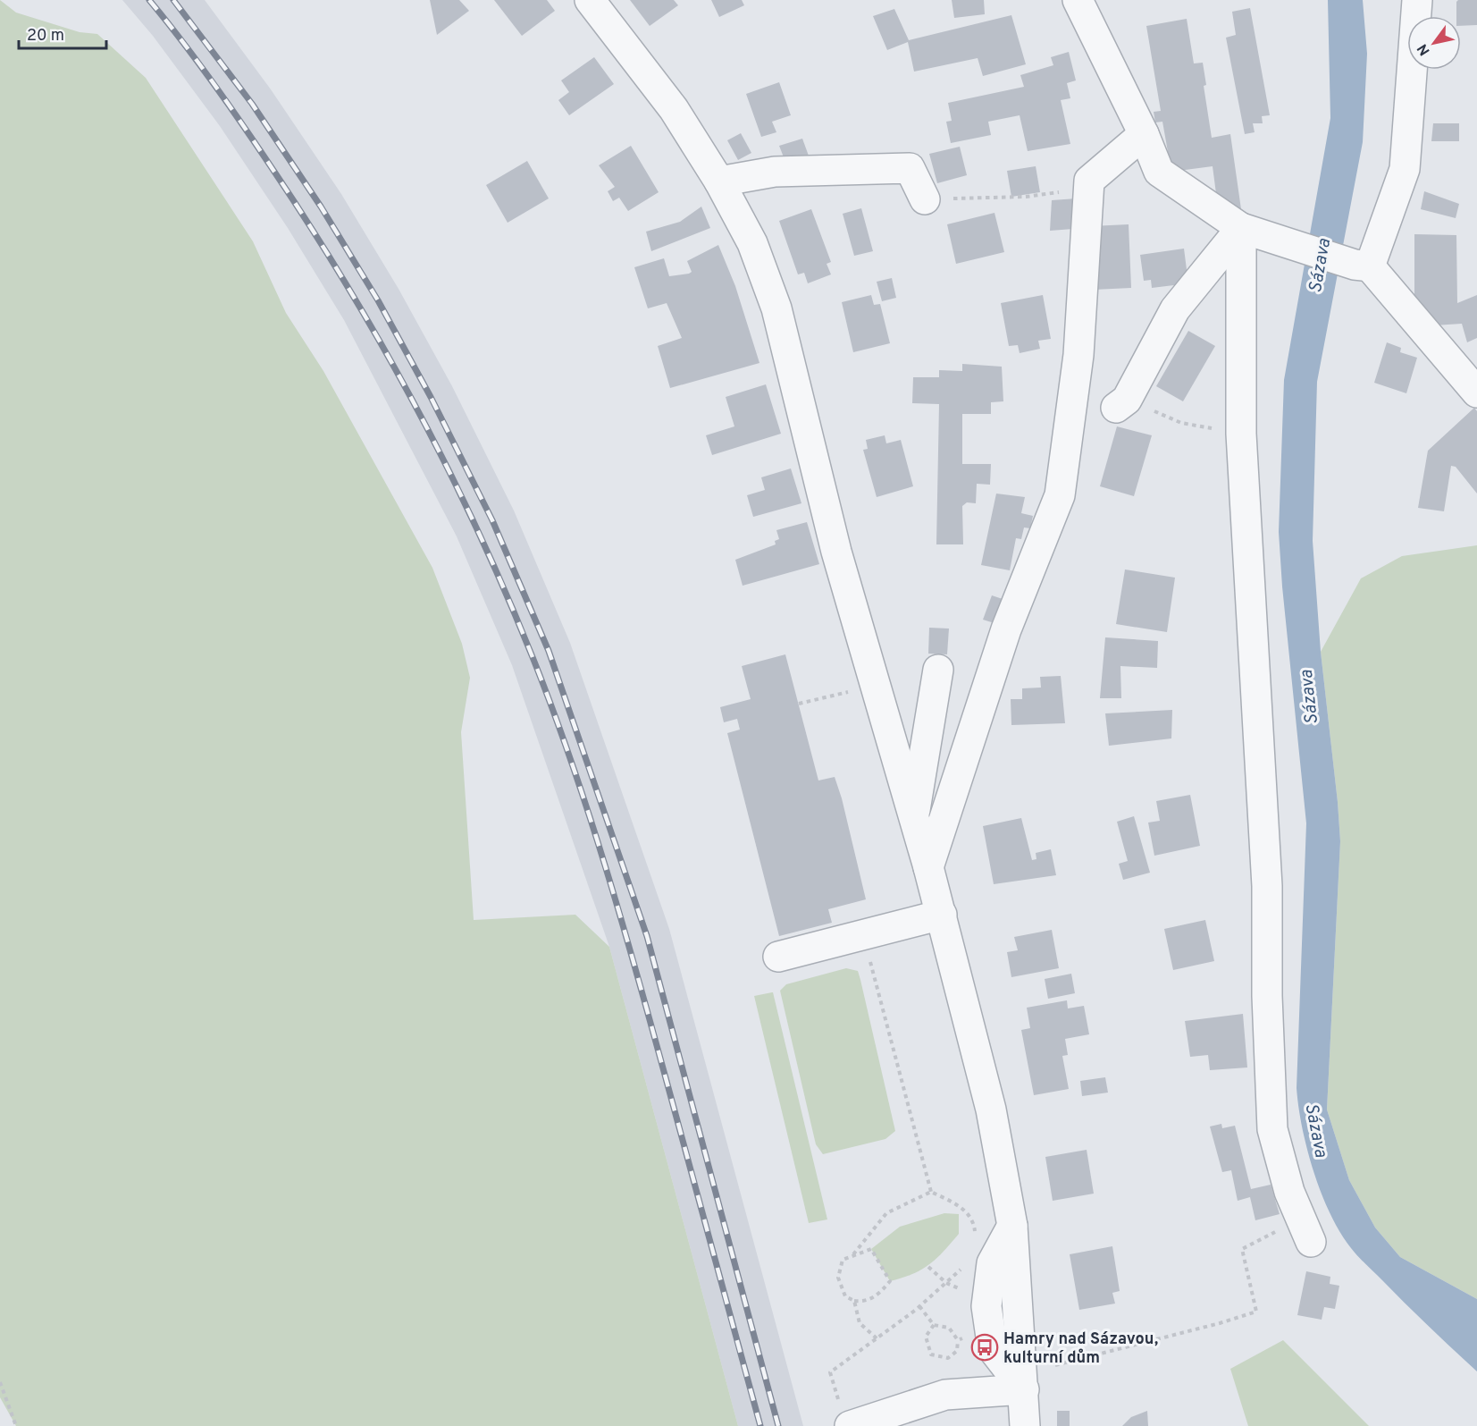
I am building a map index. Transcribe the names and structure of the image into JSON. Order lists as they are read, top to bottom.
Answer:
{
  "water": ["Sázava"],
  "places": {
    "bus stop": ["Hamry nad Sázavou, kulturní dům"]
  },
  "scale_bar": "20 m",
  "north": "bottom left"
}
